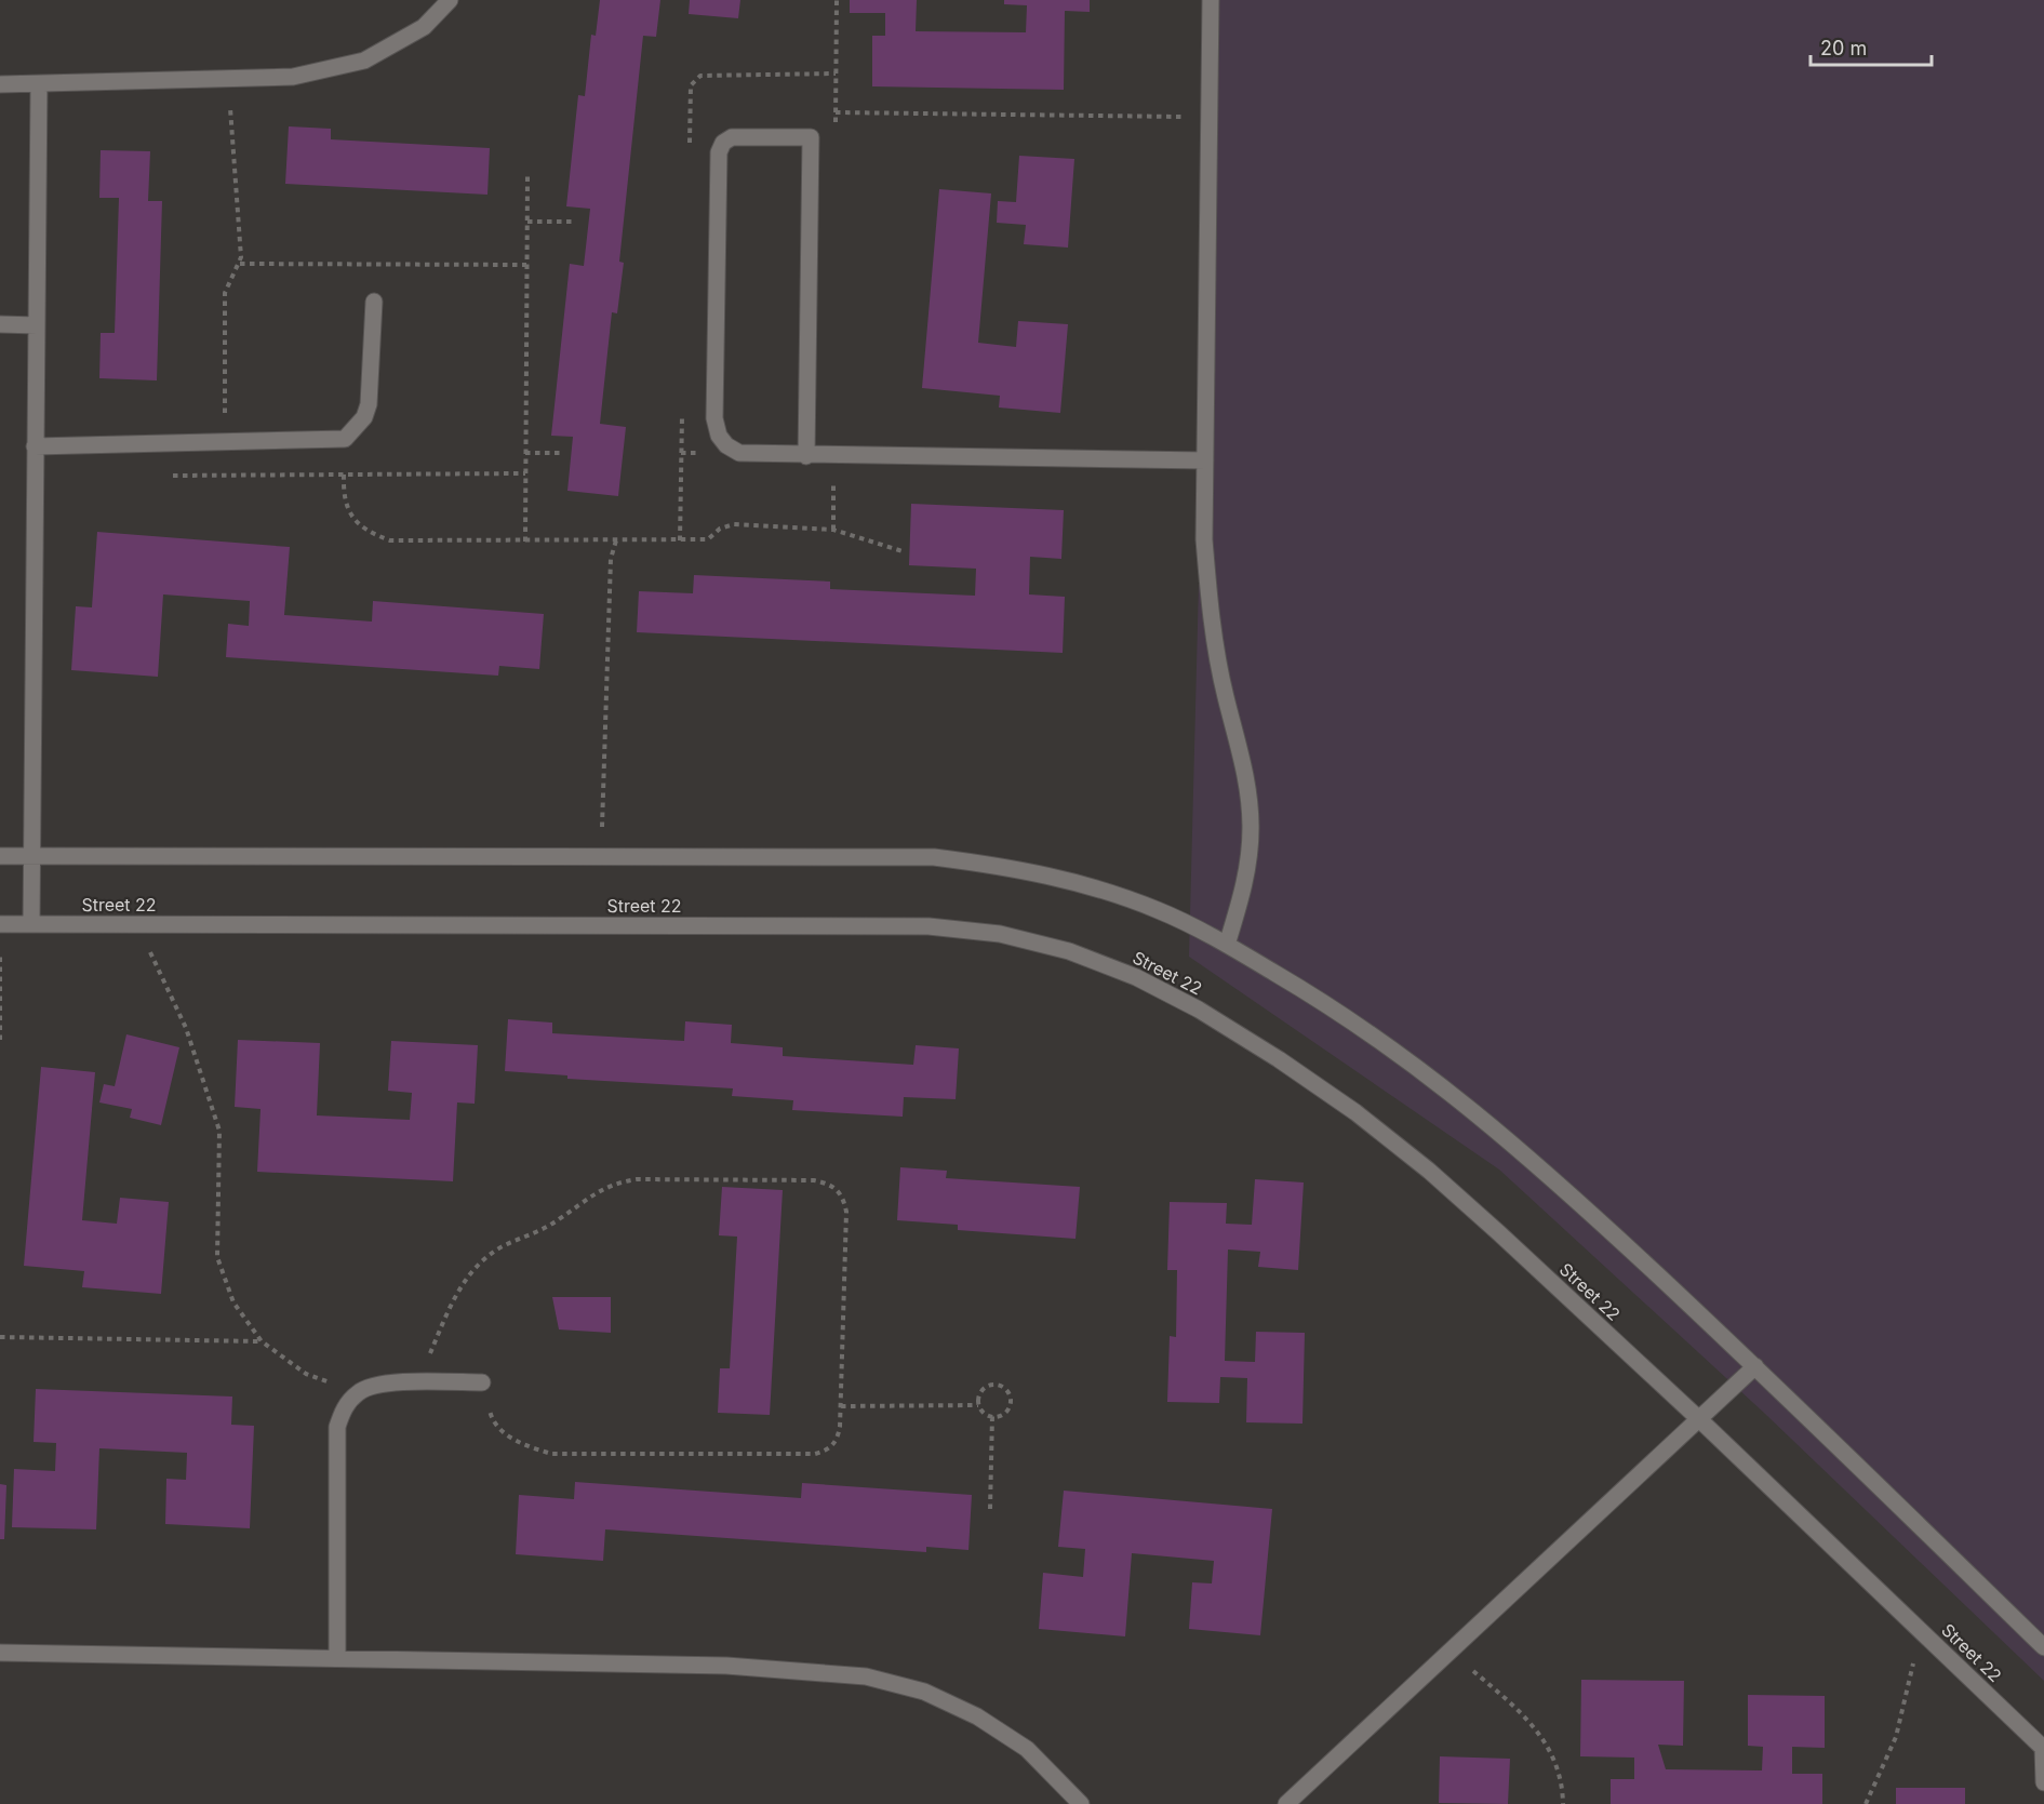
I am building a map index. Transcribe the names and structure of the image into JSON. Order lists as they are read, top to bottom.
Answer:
{
  "streets": {
    "street": ["Street 22"]
  },
  "scale_bar": "20 m"
}
